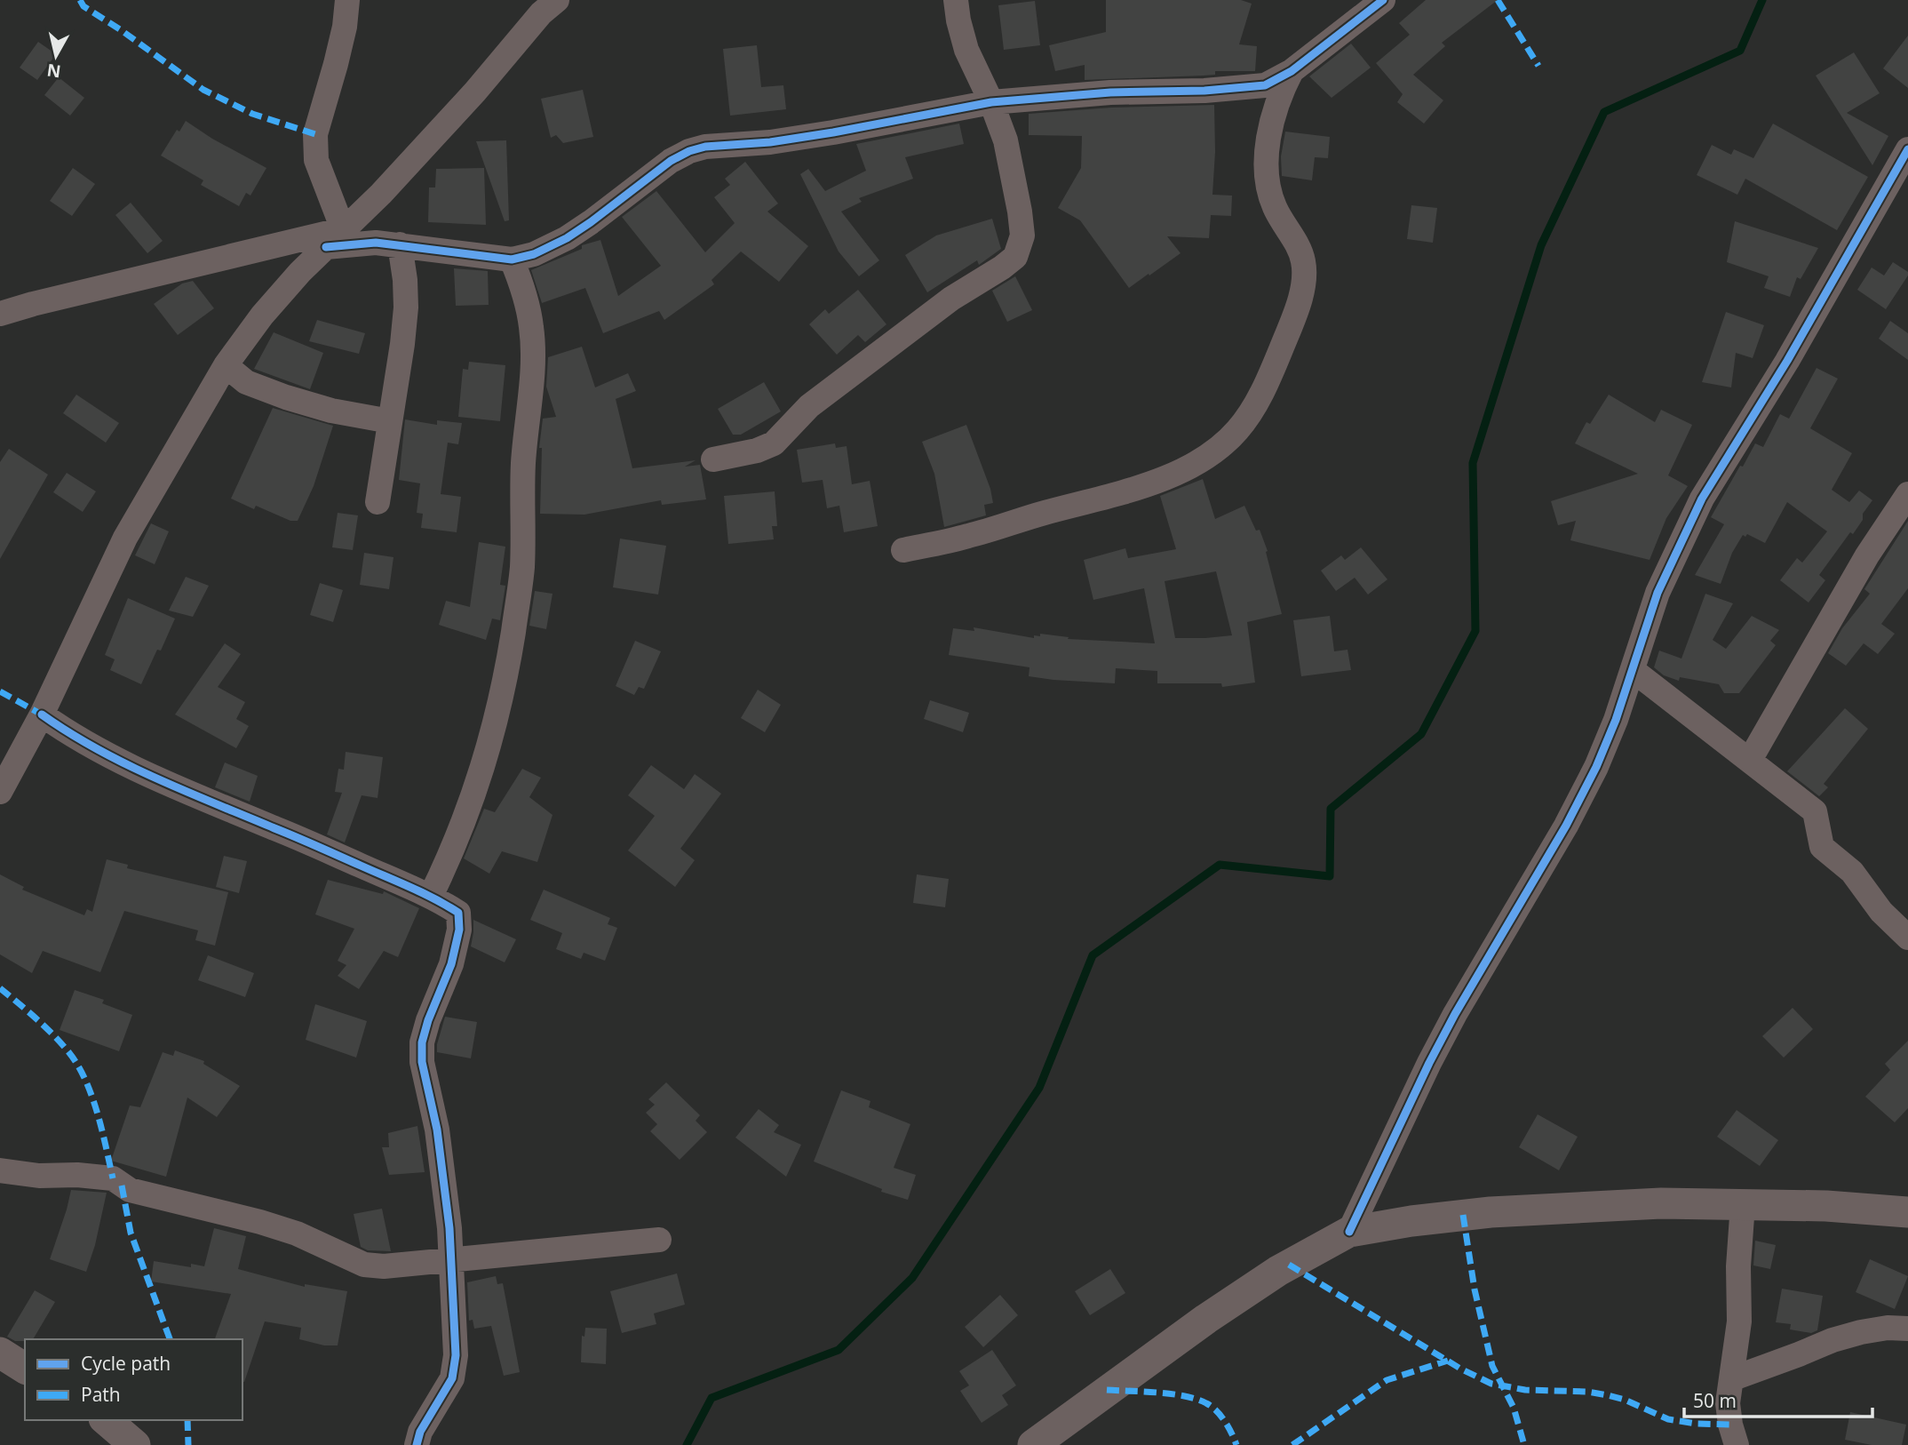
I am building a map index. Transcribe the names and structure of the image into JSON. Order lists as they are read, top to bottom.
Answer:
{
  "legend": ["Cycle path", "Path"],
  "scale_bar": "50 m",
  "north": "bottom"
}
